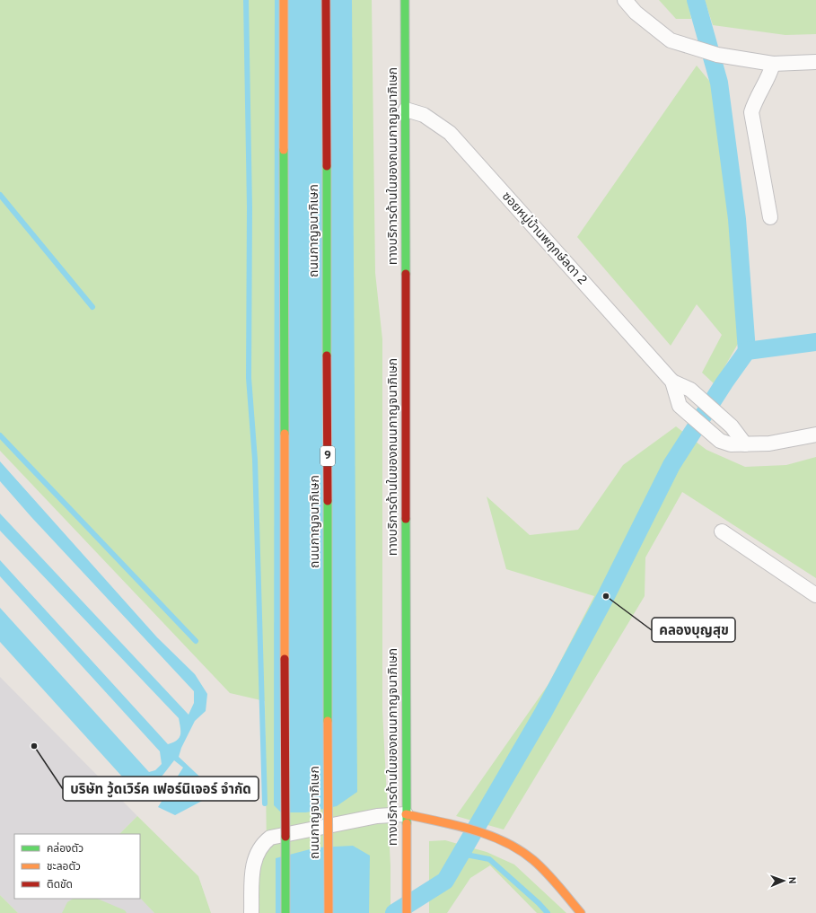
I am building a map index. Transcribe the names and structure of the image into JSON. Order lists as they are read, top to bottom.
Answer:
{
  "streets": {
    "main road": ["ทางบริการด้านในของถนนกาญจนาภิเษก", "ถนนกาญจนาภิเษก", "9"],
    "street": ["ซอยหมู่บ้านพฤกษ์ลดา 2"]
  },
  "crossings": [
    ["ทางบริการด้านในของถนนกาญจนาภิเษก", "ซอยหมู่บ้านพฤกษ์ลดา 2"]
  ],
  "places": ["คลองบุญสุข", "บริษัท วู้ดเวิร์ค เฟอร์นิเจอร์ จำกัด"],
  "legend": ["คล่องตัว", "ชะลอตัว", "ติดขัด"],
  "north": "right"
}
